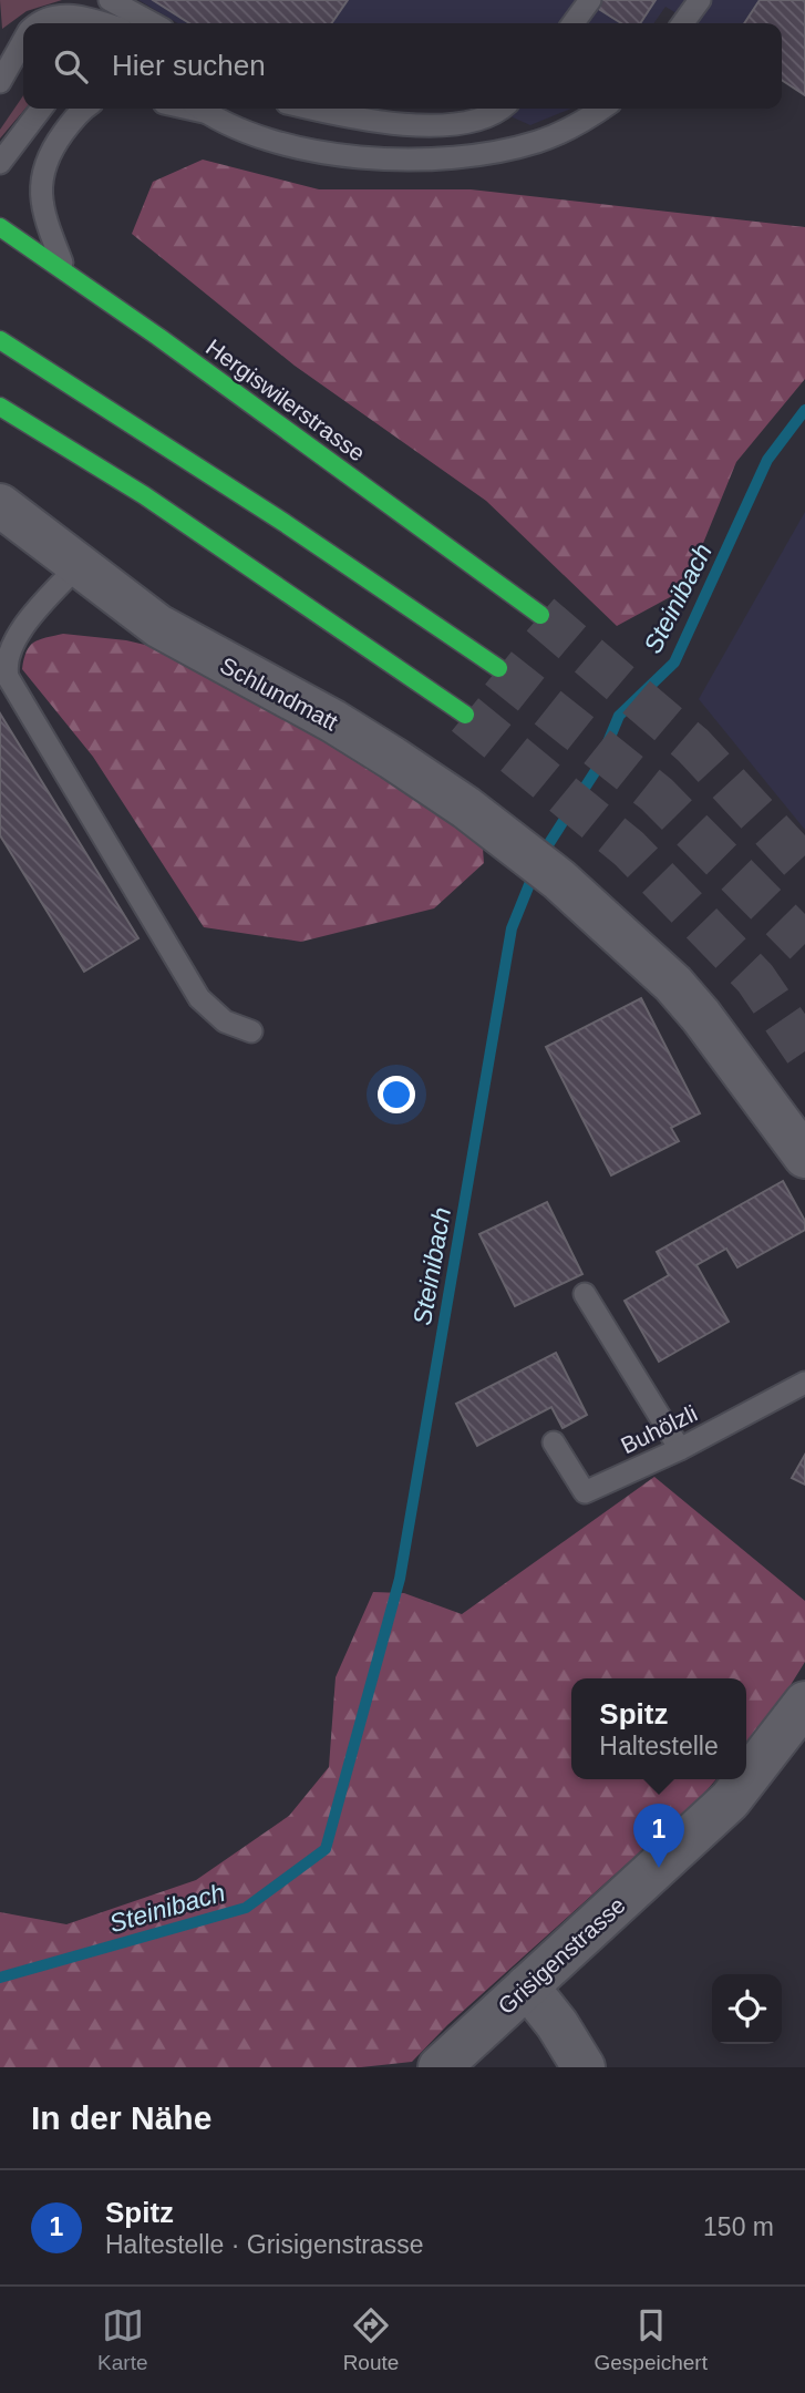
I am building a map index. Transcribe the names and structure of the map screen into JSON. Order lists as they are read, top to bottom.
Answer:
{
  "streets": {
    "main road": ["Hergiswilerstrasse"],
    "street": ["Schlundmatt", "Grisigenstrasse"],
    "lane": ["Buhölzli"]
  },
  "water": ["Steinibach"],
  "page": {
    "search": "Hier suchen",
    "popup": ["Spitz", "Haltestelle"],
    "pins": "1",
    "heading": "In der Nähe",
    "list": [
      {
        "mark": "1",
        "name": "Spitz",
        "note": "Haltestelle · Grisigenstrasse",
        "value": "150 m"
      }
    ],
    "nav": ["Karte", "Route", "Gespeichert"]
  }
}
